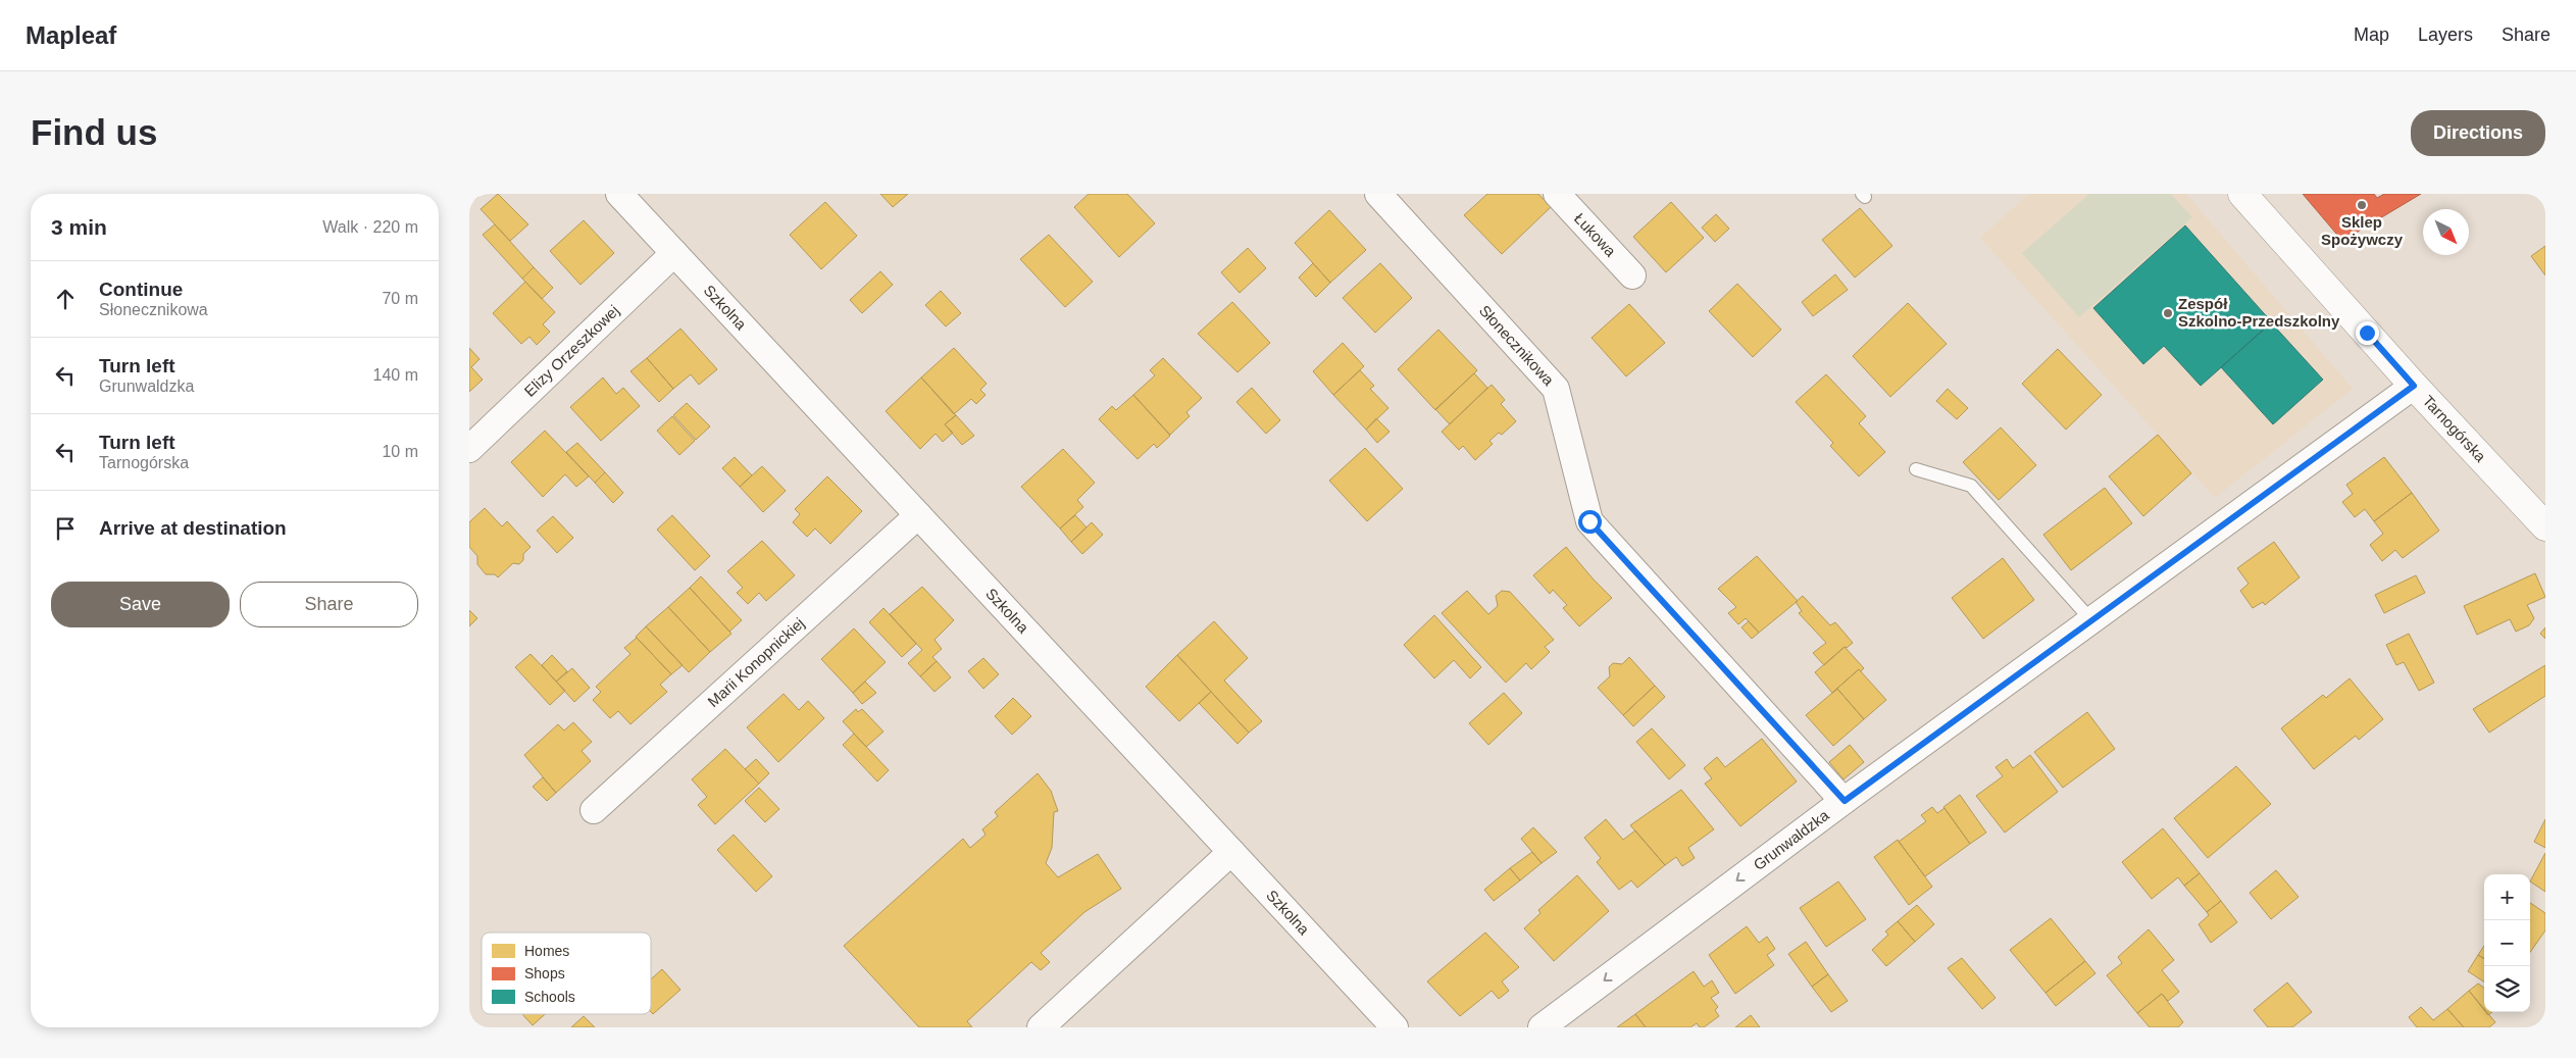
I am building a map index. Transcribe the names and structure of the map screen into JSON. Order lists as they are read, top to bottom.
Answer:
{
  "streets": {
    "street": [
      "Łukowa",
      "Szkolna",
      "Słonecznikowa",
      "Elizy Orzeszkowej",
      "Tarnogórska",
      "Marii Konopnickiej",
      "Grunwaldzka"
    ]
  },
  "crossings": [
    ["Szkolna", "Elizy Orzeszkowej"],
    ["Szkolna", "Marii Konopnickiej"],
    ["Słonecznikowa", "Grunwaldzka"],
    ["Tarnogórska", "Grunwaldzka"]
  ],
  "places": ["Sklep Spożywczy", "Zespół Szkolno-Przedszkolny"],
  "legend": ["Homes", "Shops", "Schools"],
  "north": "bottom right",
  "page": {
    "header": "Mapleaf",
    "nav": ["Map", "Layers", "Share"],
    "buttons": [
      "Directions",
      ["Save", "Share"]
    ],
    "title": "Find us",
    "heading": ["3 min", "Walk · 220 m"],
    "list": [
      ["Continue", "Słonecznikowa", "70 m"],
      ["Turn left", "Grunwaldzka", "140 m"],
      ["Turn left", "Tarnogórska", "10 m"],
      "Arrive at destination"
    ],
    "map_buttons": ["+", "−"]
  }
}
